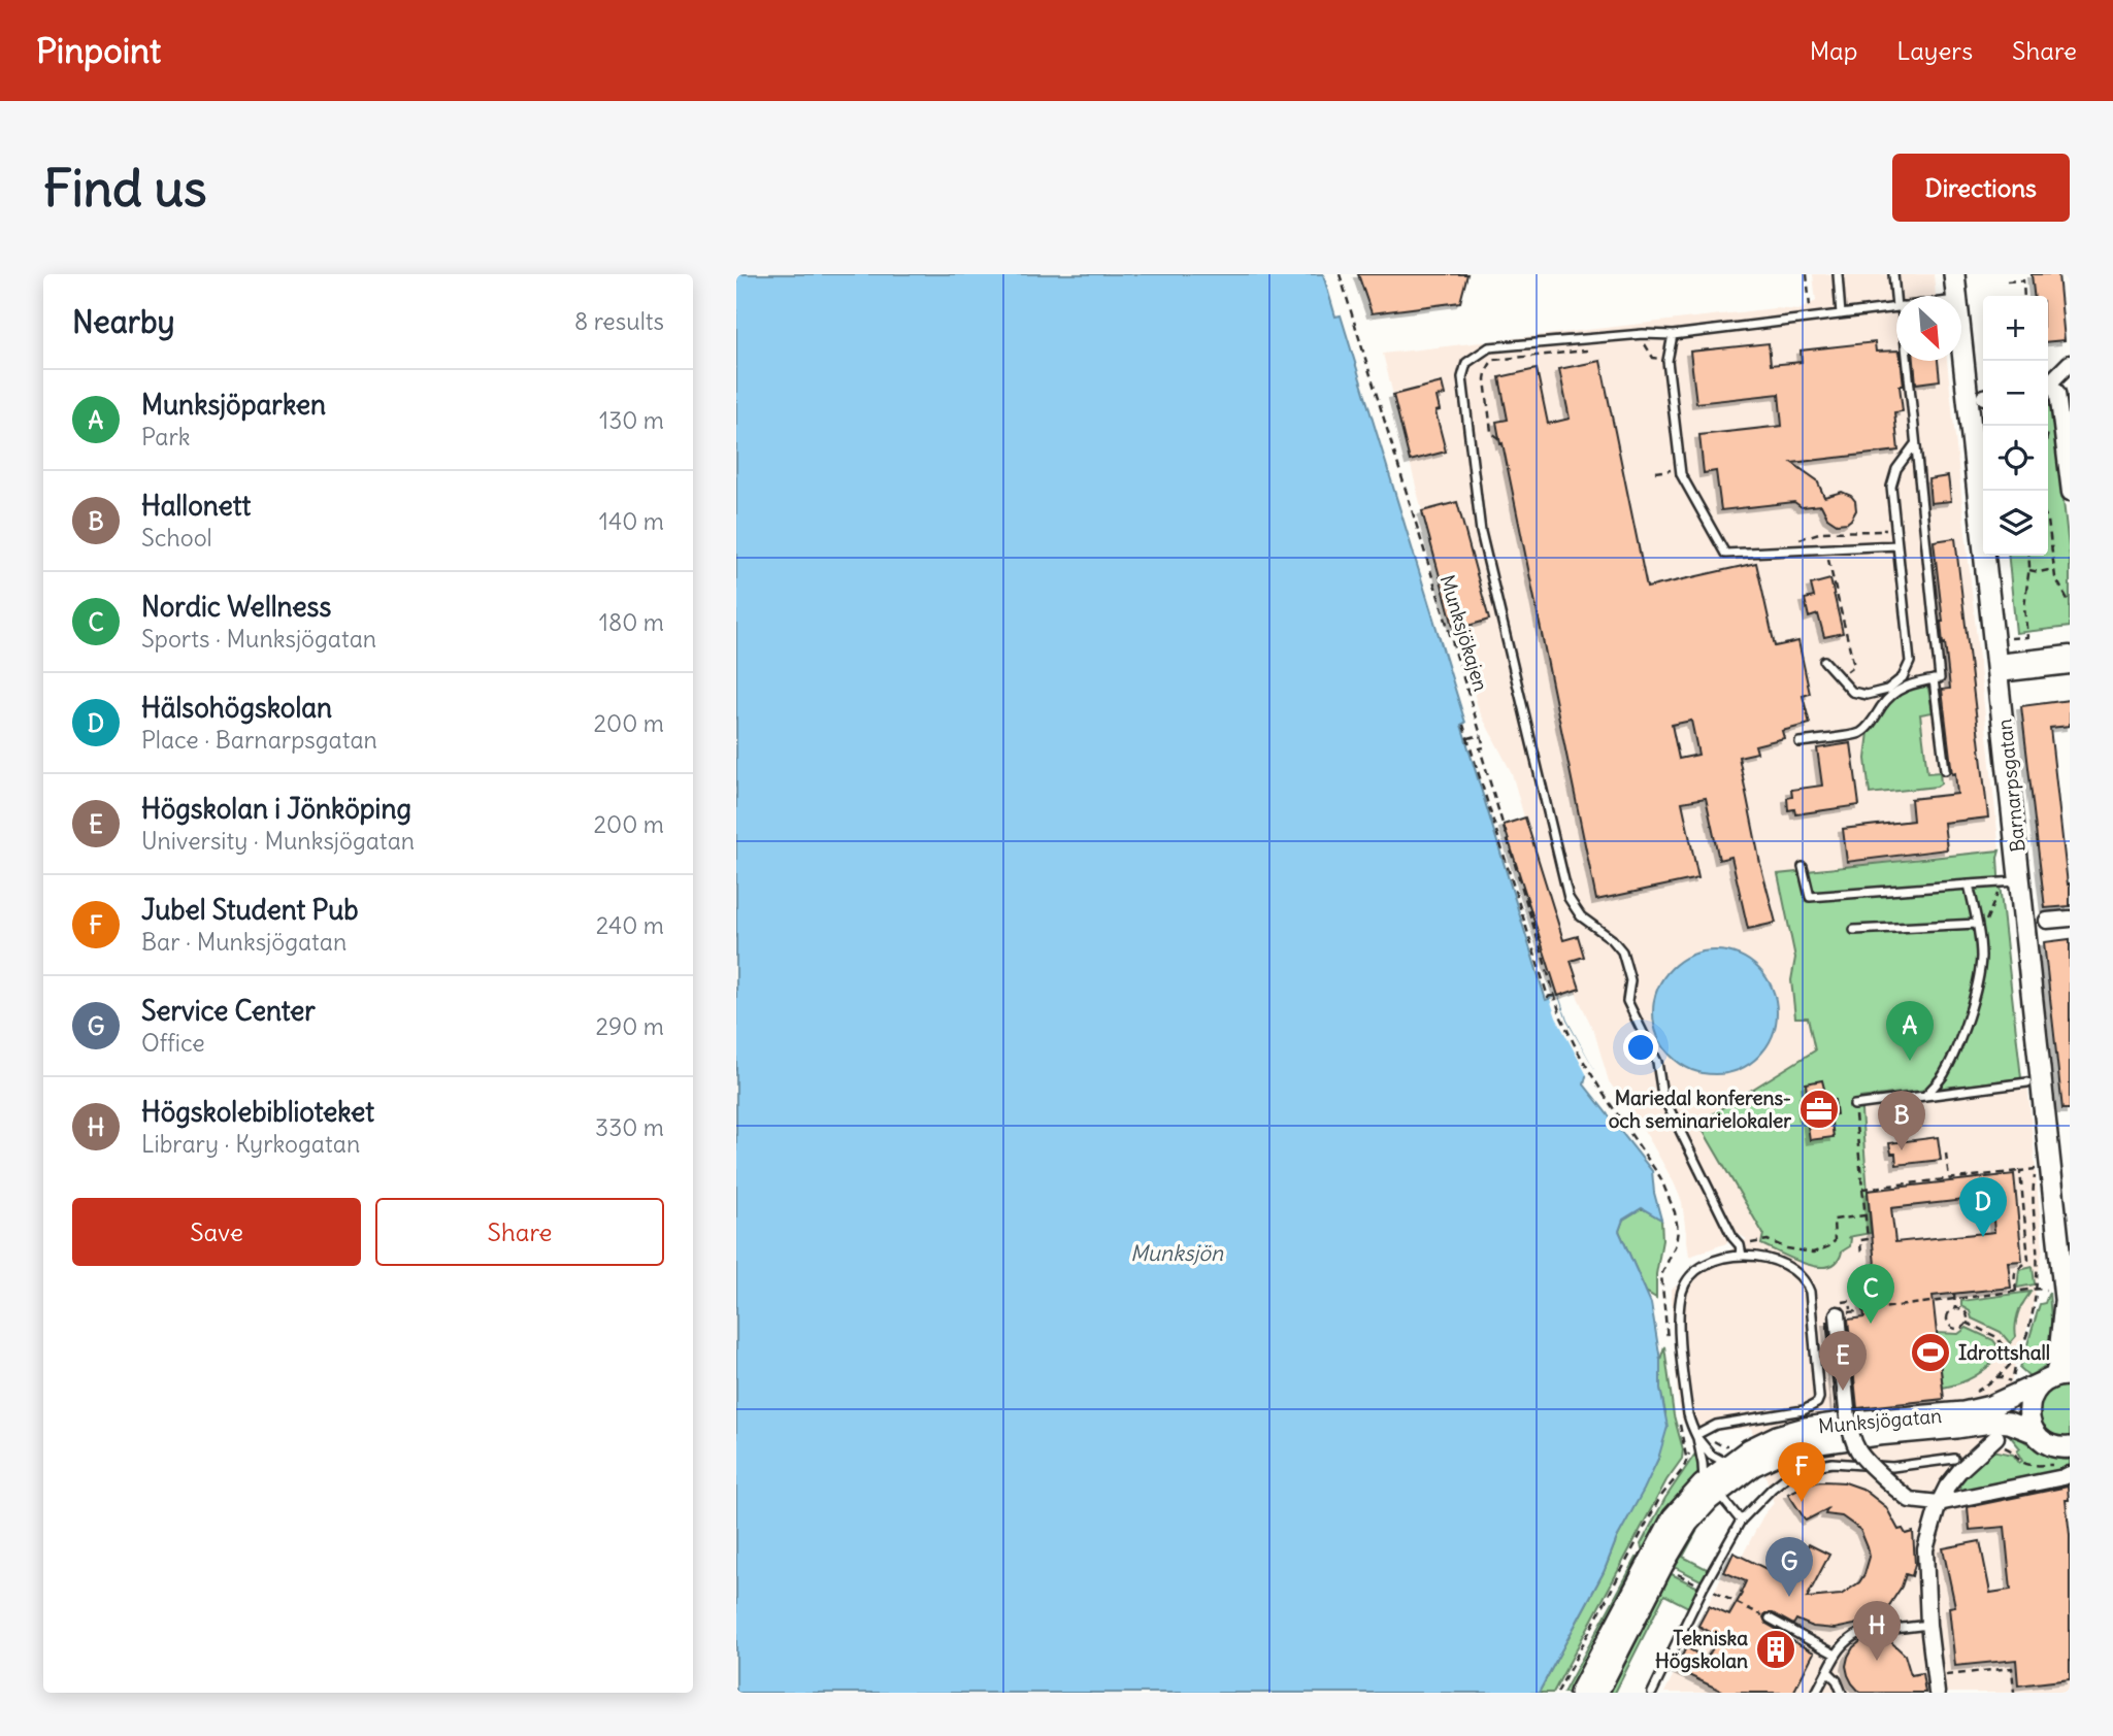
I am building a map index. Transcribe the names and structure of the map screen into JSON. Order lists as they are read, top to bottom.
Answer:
{
  "streets": {
    "main road": ["Barnarpsgatan", "Munksjögatan"],
    "path": ["Munksjökajen"]
  },
  "crossings": [
    ["Barnarpsgatan", "Munksjögatan"]
  ],
  "water": ["Munksjön"],
  "places": {
    "office": ["Mariedal konferens- och seminarielokaler"],
    "sports": ["Idrottshall"],
    "building": ["Tekniska Högskolan"]
  },
  "north": "bottom right",
  "page": {
    "header": "Pinpoint",
    "nav": ["Map", "Layers", "Share"],
    "buttons": [
      "Directions",
      ["Save", "Share"]
    ],
    "title": "Find us",
    "heading": ["Nearby", "8 results"],
    "map_buttons": ["+", "−"],
    "list": [
      {
        "mark": "A",
        "name": "Munksjöparken",
        "note": "Park",
        "value": "130 m"
      },
      {
        "mark": "B",
        "name": "Hallonett",
        "note": "School",
        "value": "140 m"
      },
      {
        "mark": "C",
        "name": "Nordic Wellness",
        "note": "Sports · Munksjögatan",
        "value": "180 m"
      },
      {
        "mark": "D",
        "name": "Hälsohögskolan",
        "note": "Place · Barnarpsgatan",
        "value": "200 m"
      },
      {
        "mark": "E",
        "name": "Högskolan i Jönköping",
        "note": "University · Munksjögatan",
        "value": "200 m"
      },
      {
        "mark": "F",
        "name": "Jubel Student Pub",
        "note": "Bar · Munksjögatan",
        "value": "240 m"
      },
      {
        "mark": "G",
        "name": "Service Center",
        "note": "Office",
        "value": "290 m"
      },
      {
        "mark": "H",
        "name": "Högskolebiblioteket",
        "note": "Library · Kyrkogatan",
        "value": "330 m"
      }
    ],
    "pins": [
      "A",
      "B",
      "D",
      "C",
      "E",
      "F",
      "G",
      "H"
    ]
  }
}
